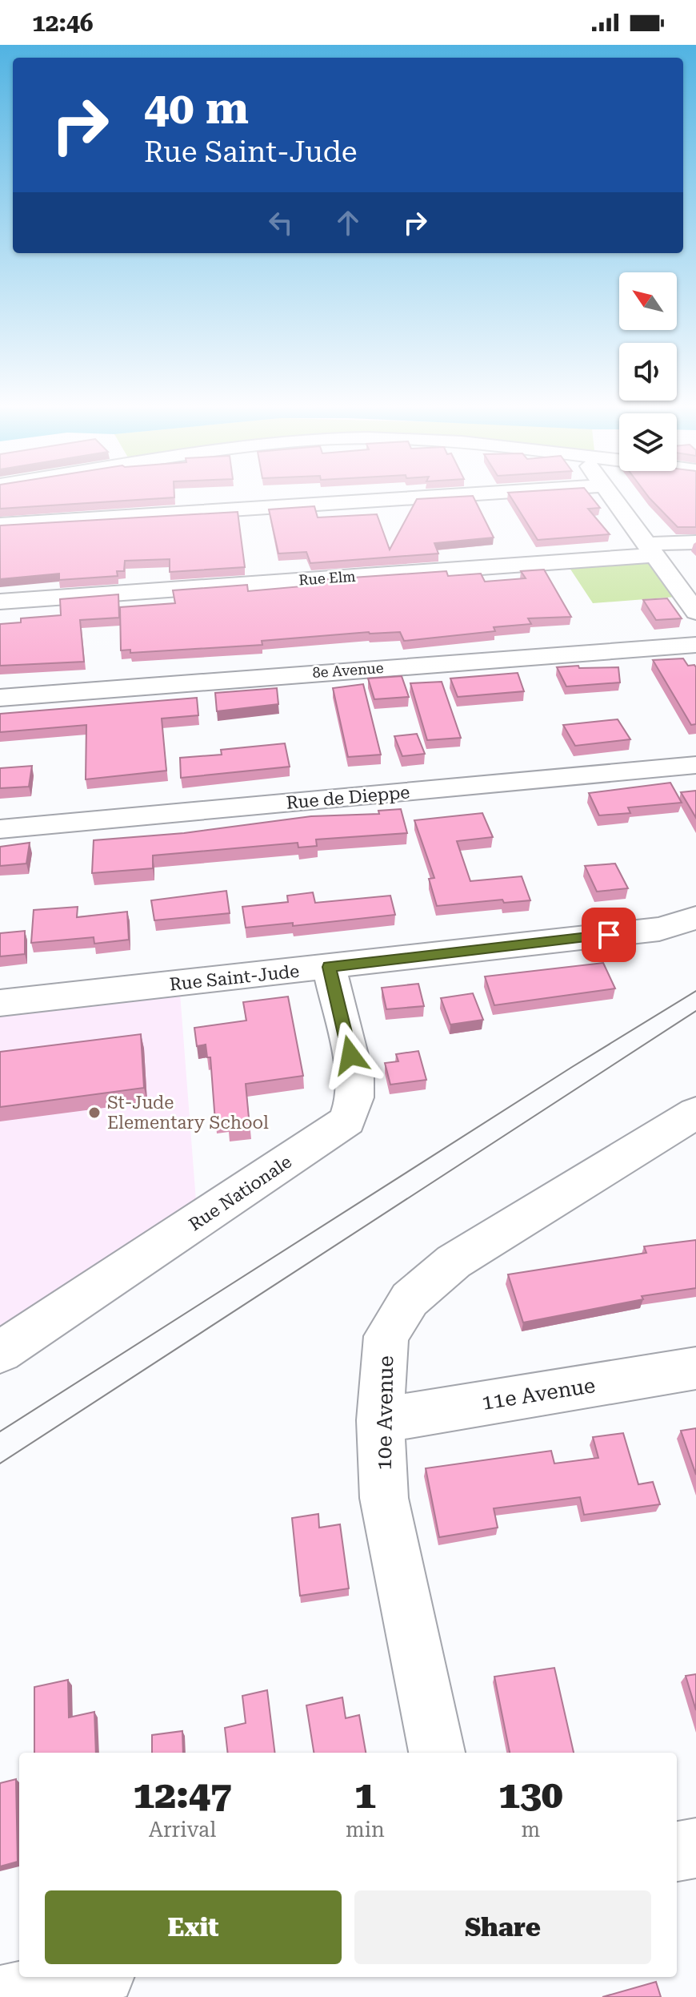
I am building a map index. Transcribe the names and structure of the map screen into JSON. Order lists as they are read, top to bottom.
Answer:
{
  "streets": {
    "street": [
      "Rue Elm",
      "8e Avenue",
      "Rue de Dieppe",
      "Rue Saint-Jude",
      "Rue Nationale",
      "11e Avenue",
      "10e Avenue"
    ]
  },
  "crossings": [
    ["Rue Saint-Jude", "Rue Nationale"],
    ["11e Avenue", "10e Avenue"]
  ],
  "places": ["St-Jude Elementary School"],
  "north": "top left",
  "page": {
    "status": "12:46",
    "turn": ["40 m", "Rue Saint-Jude"],
    "eta": [
      "12:47",
      "Arrival",
      "1",
      "min",
      "130",
      "m"
    ],
    "buttons": ["Exit", "Share"]
  }
}
